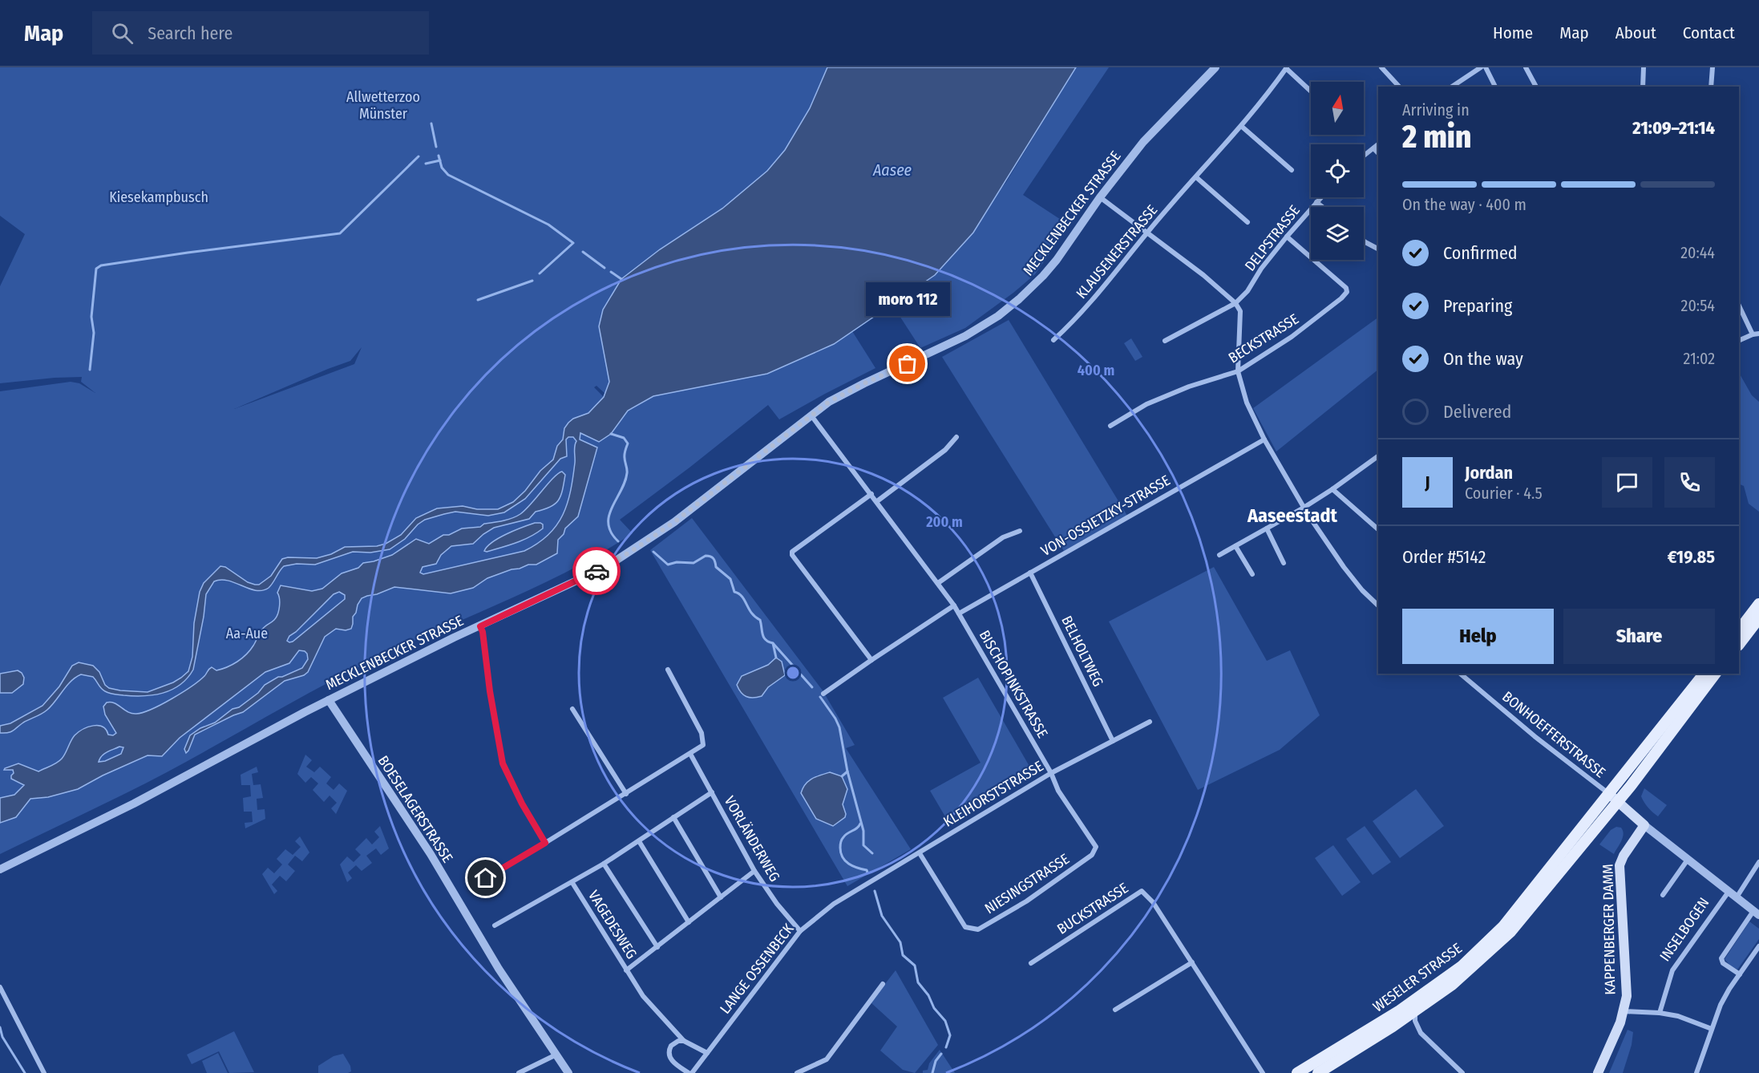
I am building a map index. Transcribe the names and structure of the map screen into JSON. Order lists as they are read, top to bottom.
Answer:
{
  "streets": {
    "main road": ["KAPPENBERGER DAMM", "INSELBOGEN", "WESELER STRASSE"],
    "street": [
      "MECKLENBECKER STRASSE",
      "DELPSTRASSE",
      "KLAUSENERSTRASSE",
      "BECKSTRASSE",
      "VON-OSSIETZKY-STRASSE",
      "BELHOLTWEG",
      "BISCHOPINKSTRASSE",
      "BONHOEFFERSTRASSE",
      "KLEIHORSTSTRASSE",
      "BOESELAGERSTRASSE",
      "VORLÄNDERWEG",
      "NIESINGSTRASSE",
      "BUCKSTRASSE",
      "VAGEDESWEG",
      "LANGE OSSENBECK"
    ]
  },
  "crossings": [
    ["MECKLENBECKER STRASSE", "BISCHOPINKSTRASSE"],
    ["MECKLENBECKER STRASSE", "BOESELAGERSTRASSE"],
    ["DELPSTRASSE", "BECKSTRASSE"],
    ["VON-OSSIETZKY-STRASSE", "BELHOLTWEG"],
    ["VON-OSSIETZKY-STRASSE", "BISCHOPINKSTRASSE"],
    ["BELHOLTWEG", "KLEIHORSTSTRASSE"],
    ["BISCHOPINKSTRASSE", "KLEIHORSTSTRASSE"],
    ["BISCHOPINKSTRASSE", "NIESINGSTRASSE"],
    ["BONHOEFFERSTRASSE", "WESELER STRASSE"],
    ["KLEIHORSTSTRASSE", "NIESINGSTRASSE"],
    ["KLEIHORSTSTRASSE", "LANGE OSSENBECK"],
    ["VORLÄNDERWEG", "VAGEDESWEG"],
    ["VORLÄNDERWEG", "LANGE OSSENBECK"],
    ["KAPPENBERGER DAMM", "INSELBOGEN"],
    ["INSELBOGEN", "WESELER STRASSE"]
  ],
  "districts": ["Aaseestadt"],
  "water": ["Aasee"],
  "parks": ["Allwetterzoo Münster", "Kiesekampbusch", "Aa-Aue"],
  "places": ["moro 112"],
  "north": "top",
  "page": {
    "header": "Map",
    "search": "Search here",
    "nav": [
      "Home",
      "Map",
      "About",
      "Contact"
    ],
    "heading": ["2 min", "Arriving in", "21:09–21:14"],
    "panel": [
      "Jordan",
      "Courier · 4.5",
      "Order #5142",
      "€19.85"
    ],
    "bar": "On the way · 400 m",
    "list": [
      ["Confirmed", "20:44"],
      ["Preparing", "20:54"],
      ["On the way", "21:02"],
      "Delivered"
    ],
    "bubble": "moro 112",
    "round": "J",
    "buttons": ["Help", "Share"]
  },
  "rings": ["400 m", "200 m"]
}
